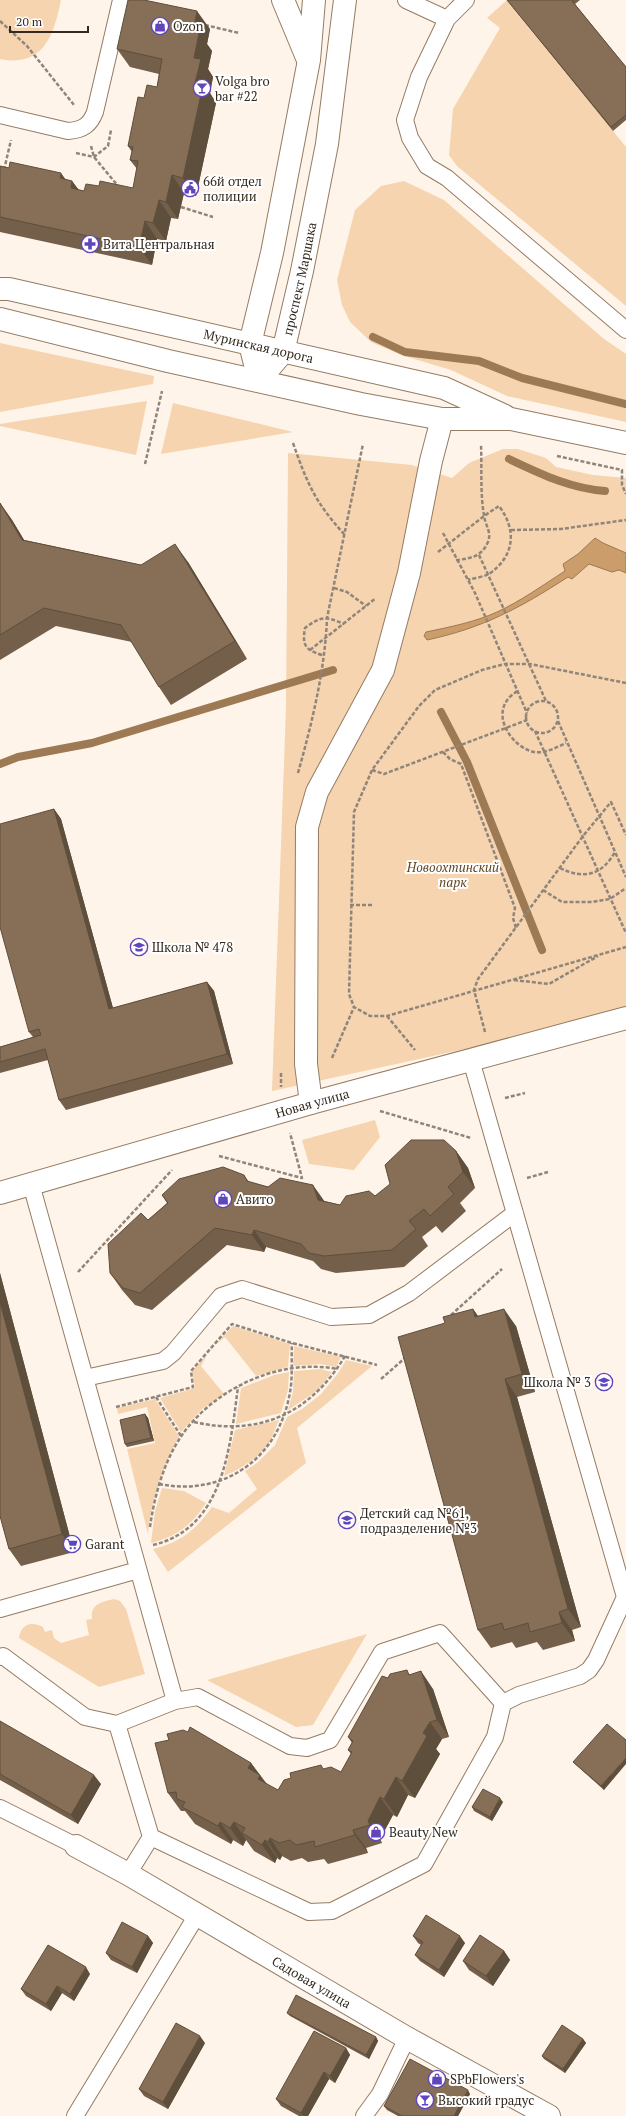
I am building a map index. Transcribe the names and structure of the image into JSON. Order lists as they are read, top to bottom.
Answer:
{
  "streets": {
    "street": [
      "проспект Маршака",
      "Муринская дорога",
      "Новая улица",
      "Садовая улица"
    ]
  },
  "crossings": [
    ["проспект Маршака", "Муринская дорога"]
  ],
  "parks": ["Новоохтинский парк"],
  "places": {
    "shop": [
      "Ozon",
      "Авито",
      "Beauty New",
      "SPbFlowers's"
    ],
    "bar": ["Volga bro bar #22", "Высокий градус"],
    "public building": ["66й отдел полиции"],
    "pharmacy": ["Вита Центральная"],
    "school or university": ["Школа № 478", "Школа № 3", "Детский сад №61, подразделение №3"],
    "supermarket": ["Garant"]
  },
  "scale_bar": "20 m"
}
